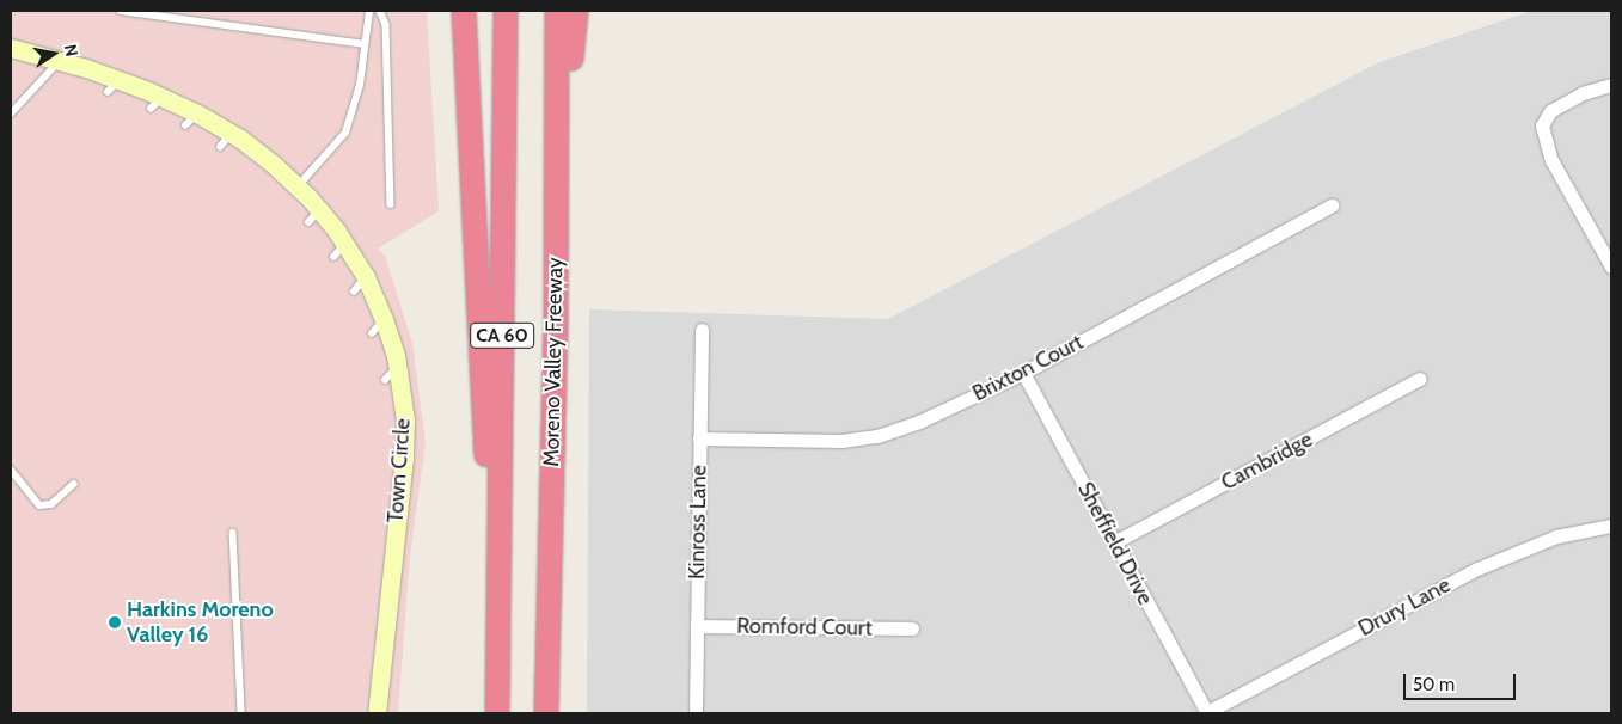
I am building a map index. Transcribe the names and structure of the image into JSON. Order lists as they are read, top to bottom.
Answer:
{
  "streets": {
    "highway": ["CA 60", "Moreno Valley Freeway"],
    "street": [
      "Brixton Court",
      "Cambridge",
      "Town Circle",
      "Kinross Lane",
      "Sheffield Drive",
      "Drury Lane",
      "Romford Court"
    ]
  },
  "crossings": [
    ["Brixton Court", "Kinross Lane"],
    ["Brixton Court", "Sheffield Drive"],
    ["Cambridge", "Sheffield Drive"],
    ["Kinross Lane", "Romford Court"],
    ["Sheffield Drive", "Drury Lane"]
  ],
  "places": ["Harkins Moreno Valley 16"],
  "scale_bar": "50 m",
  "north": "right"
}
